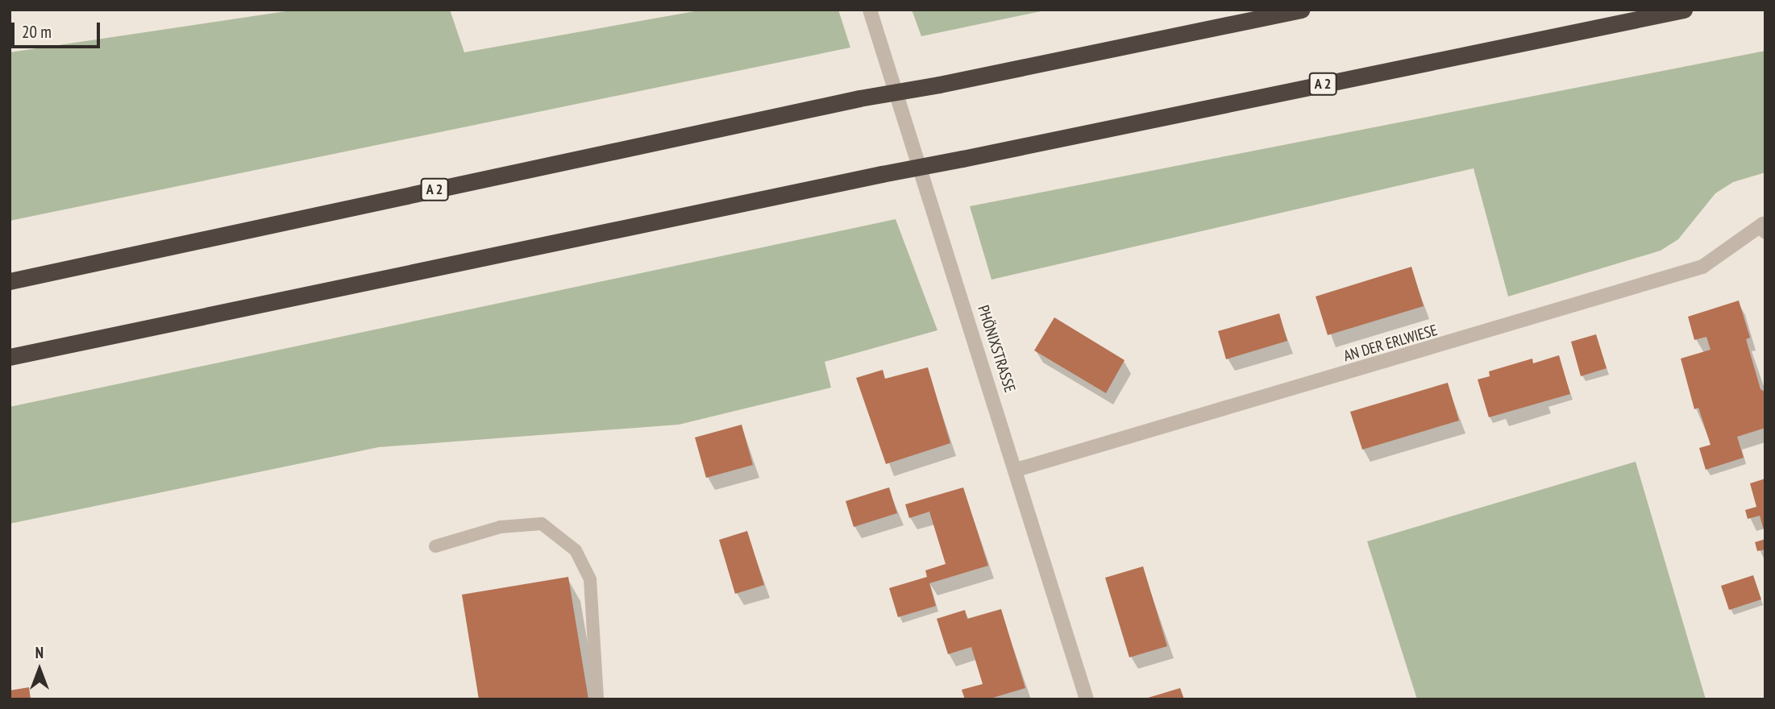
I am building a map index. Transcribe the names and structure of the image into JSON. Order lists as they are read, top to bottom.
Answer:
{
  "streets": {
    "highway": ["A 2"],
    "street": ["AN DER ERLWIESE", "PHÖNIXSTRASSE"]
  },
  "crossings": [
    ["AN DER ERLWIESE", "PHÖNIXSTRASSE"]
  ],
  "scale_bar": "20 m",
  "north": "top"
}
